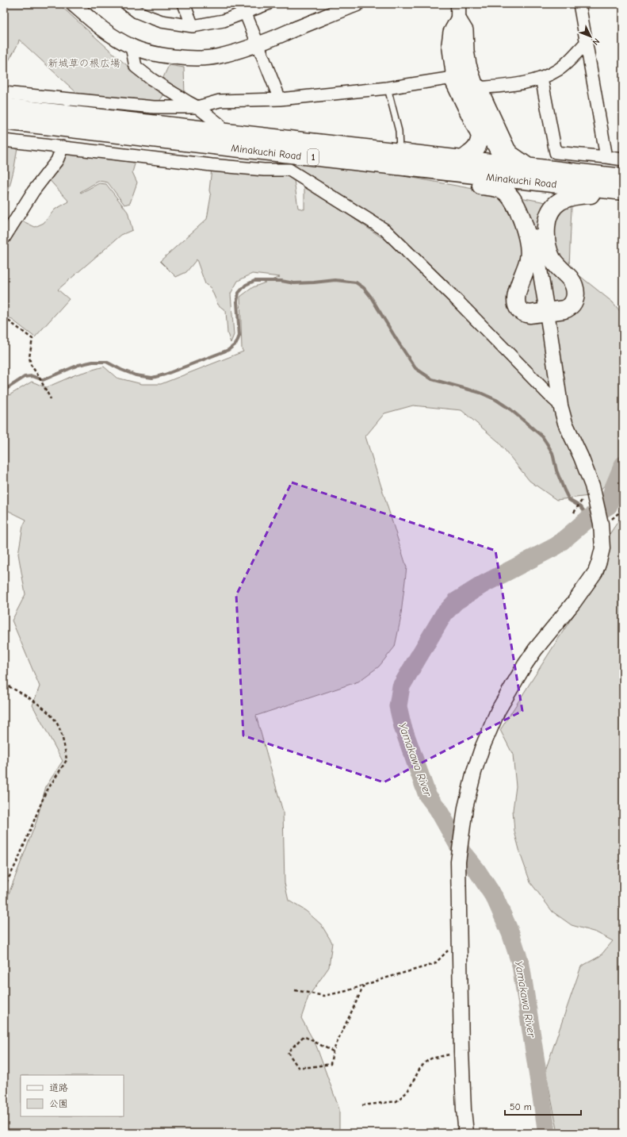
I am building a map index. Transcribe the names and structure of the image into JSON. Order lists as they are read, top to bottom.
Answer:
{
  "streets": {
    "highway": ["Minakuchi Road", "1"]
  },
  "water": ["Yamakawa River"],
  "parks": ["新城草の根広場"],
  "legend": ["道路", "公園"],
  "scale_bar": "50 m",
  "north": "bottom right"
}
